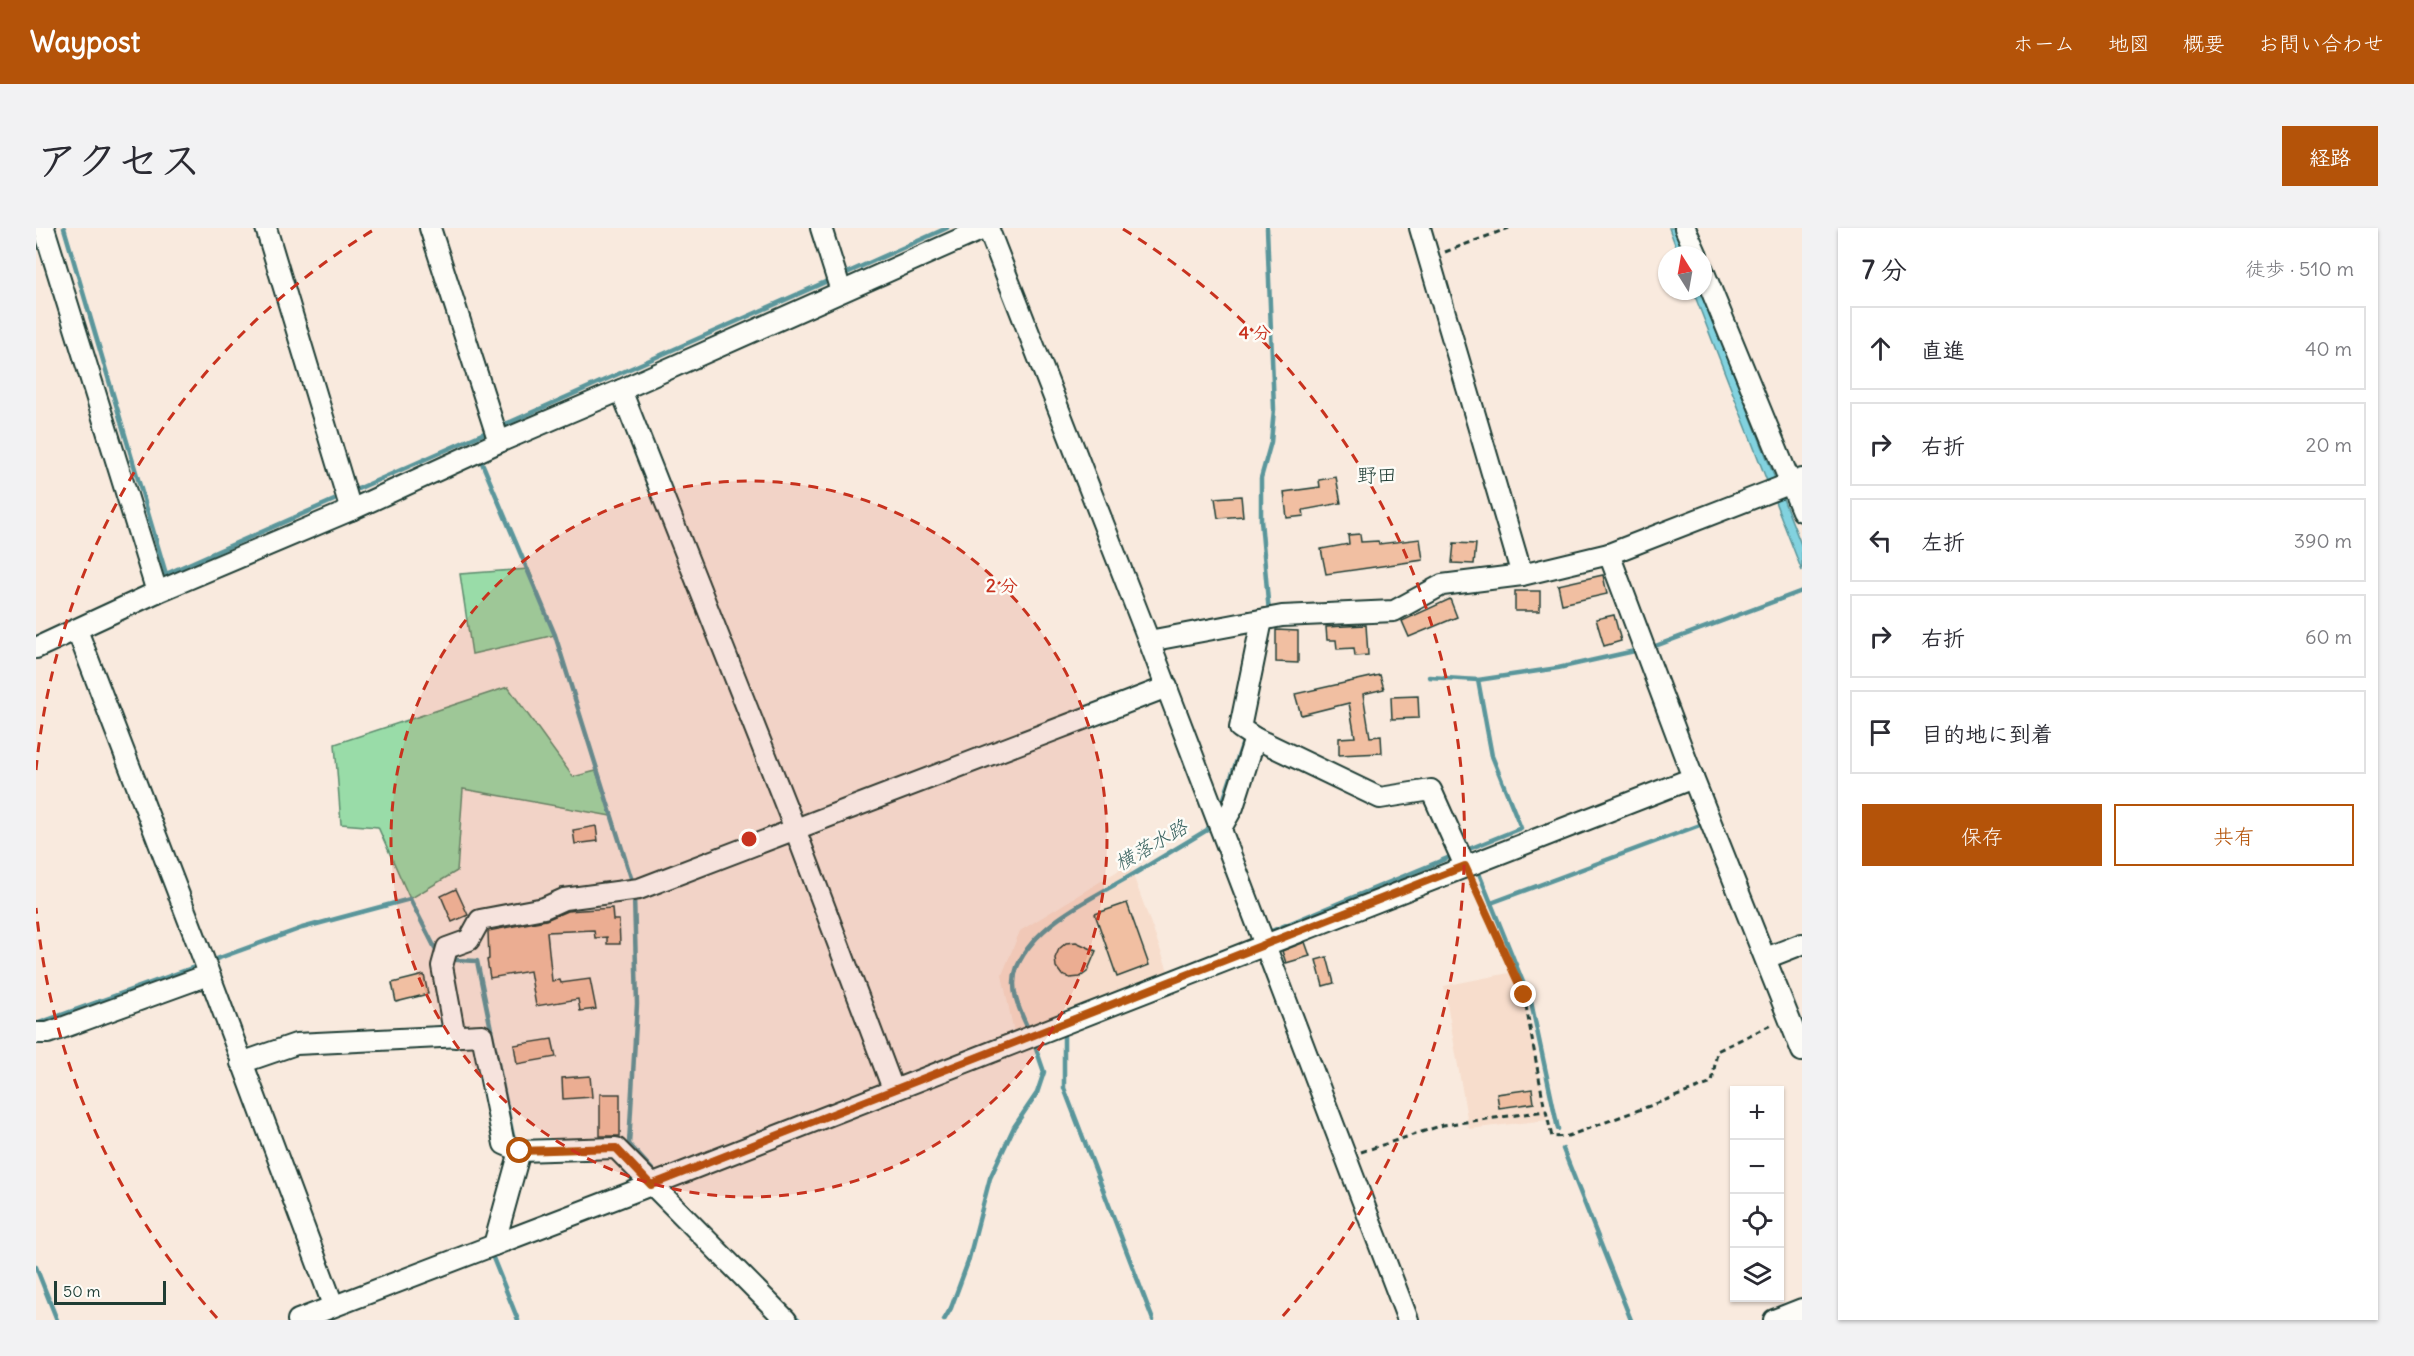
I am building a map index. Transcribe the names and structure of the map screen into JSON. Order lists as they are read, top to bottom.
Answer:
{
  "districts": ["野田"],
  "water": ["横落水路"],
  "scale_bar": "50 m",
  "north": "top",
  "page": {
    "header": "Waypost",
    "nav": [
      "ホーム",
      "地図",
      "概要",
      "お問い合わせ"
    ],
    "title": "アクセス",
    "buttons": [
      "経路",
      ["保存", "共有"]
    ],
    "heading": ["7 分", "徒歩 · 510 m"],
    "list": [
      ["直進", "40 m"],
      ["右折", "20 m"],
      ["左折", "390 m"],
      ["右折", "60 m"],
      "目的地に到着"
    ],
    "map_buttons": ["+", "−"],
    "scale": "50 m"
  },
  "rings": ["4 分", "2 分"]
}
